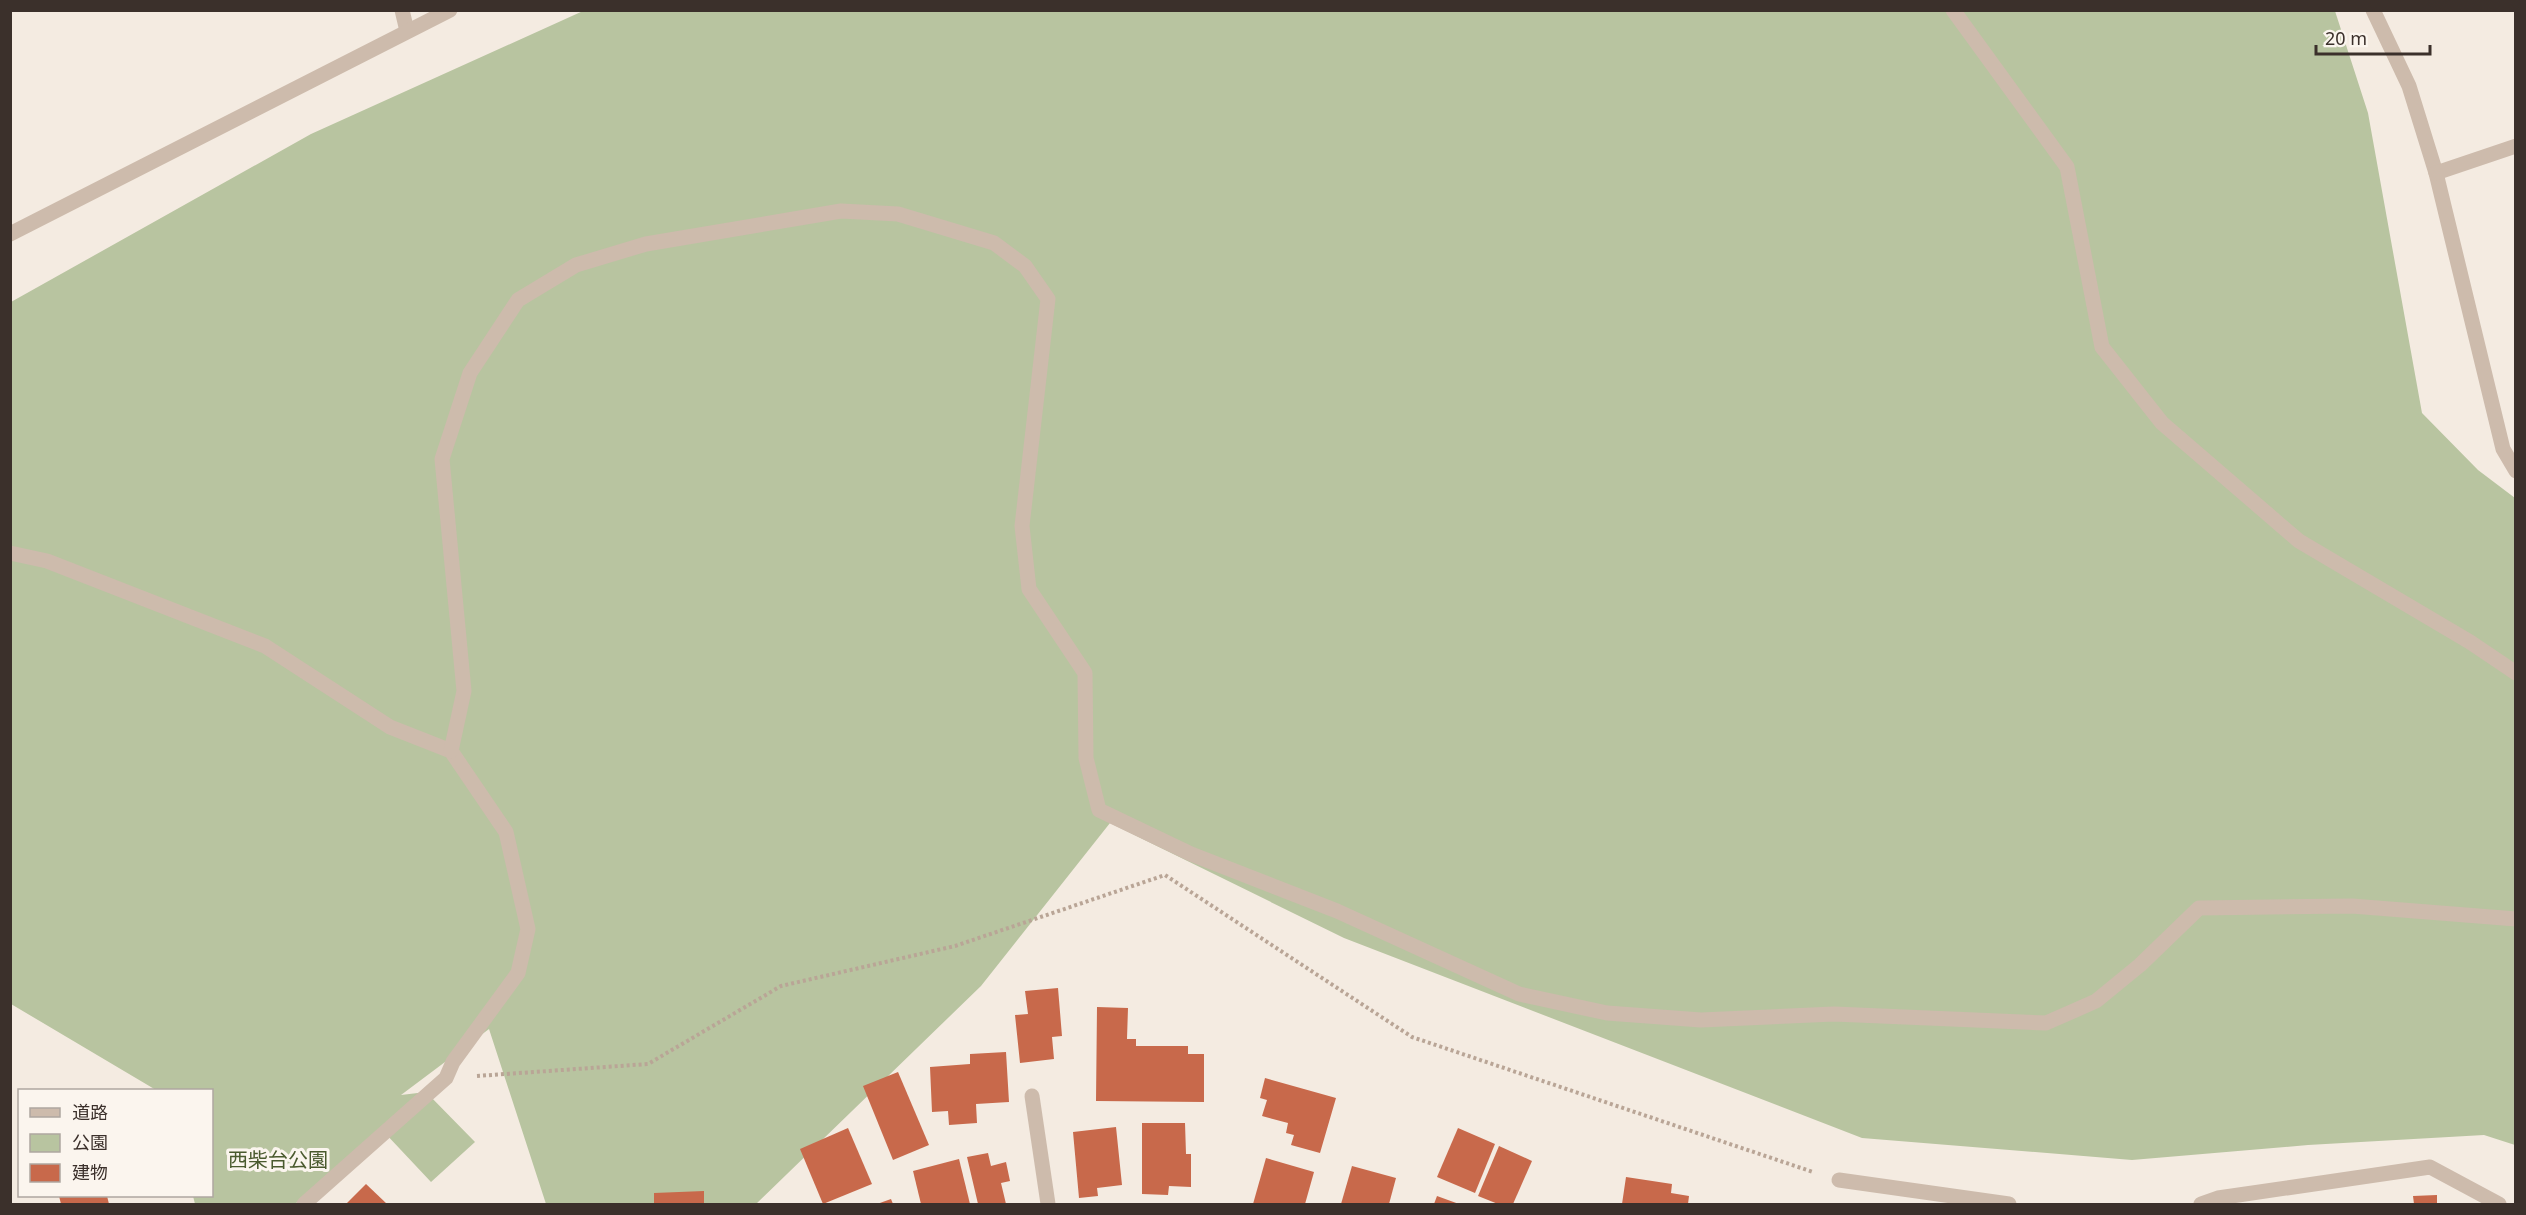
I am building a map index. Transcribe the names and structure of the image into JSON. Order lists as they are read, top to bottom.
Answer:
{
  "parks": ["西柴台公園"],
  "legend": ["道路", "公園", "建物"],
  "scale_bar": "20 m"
}
